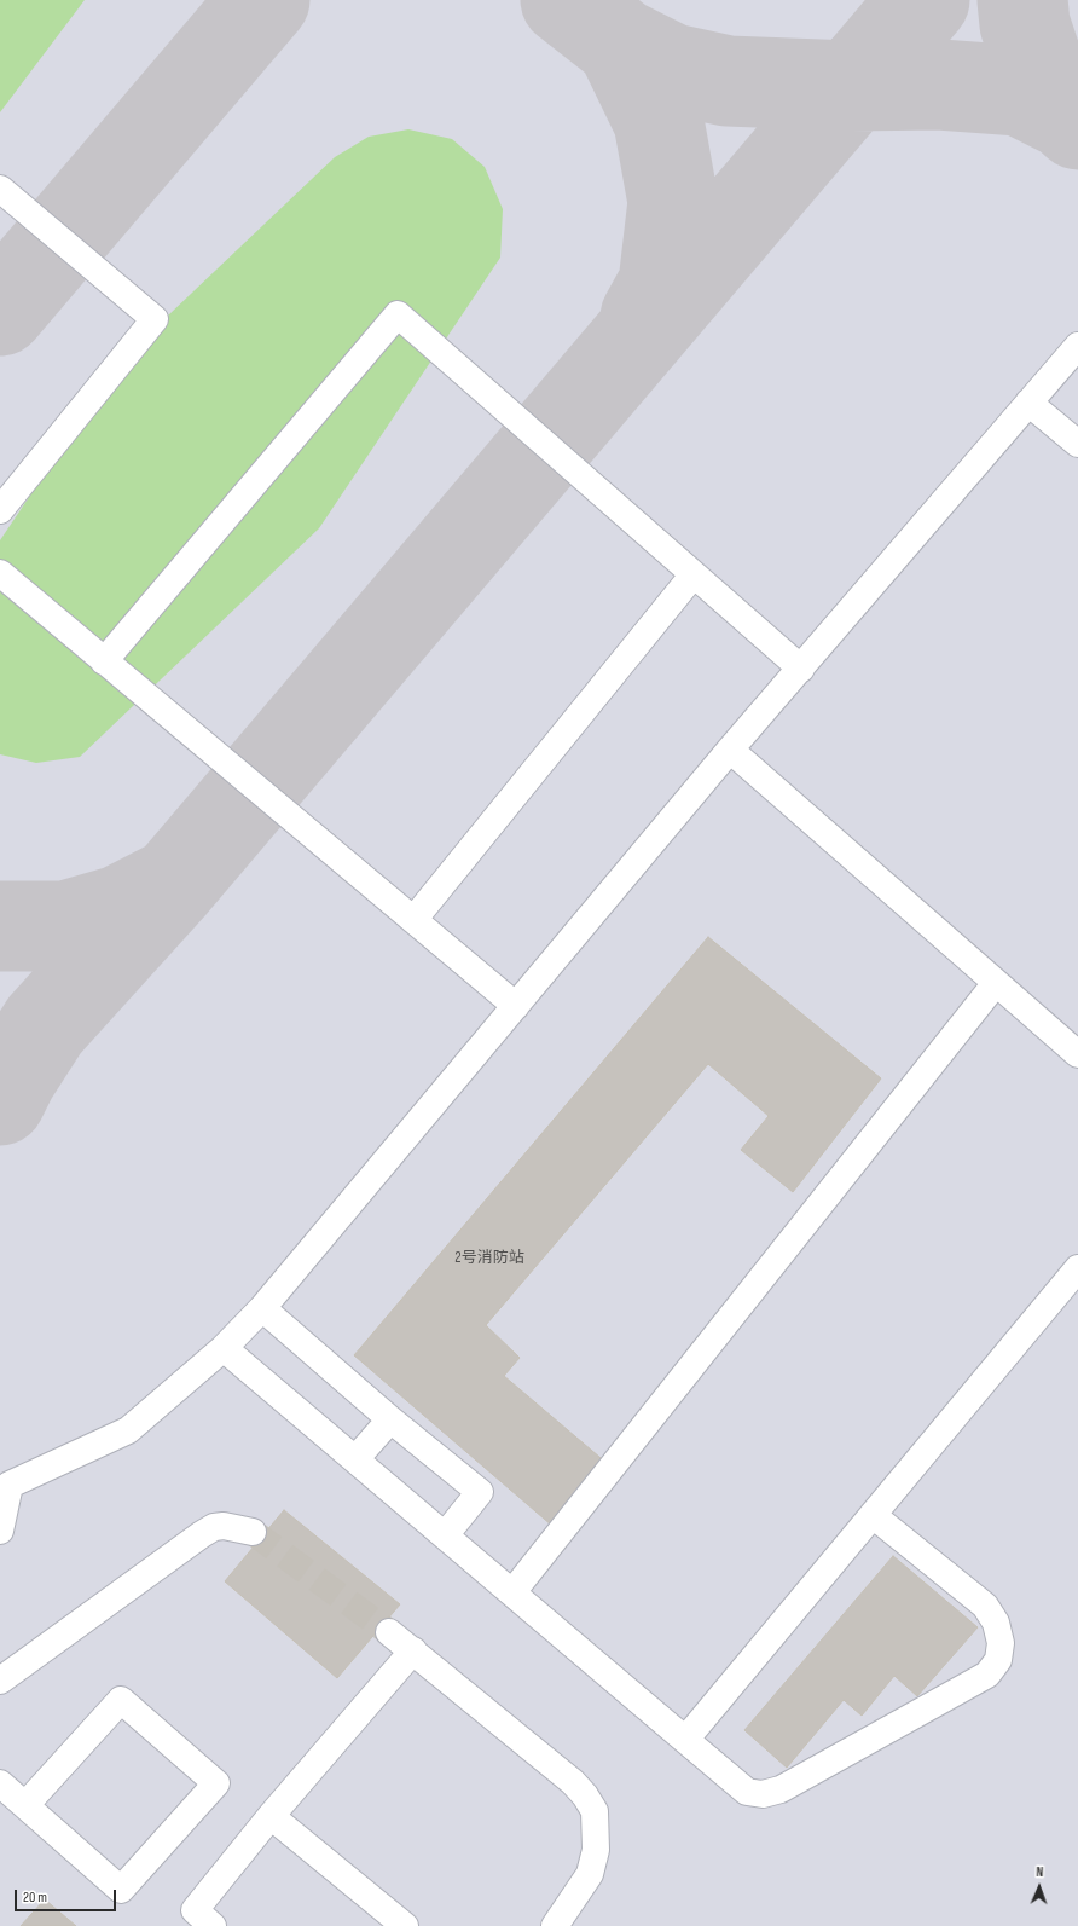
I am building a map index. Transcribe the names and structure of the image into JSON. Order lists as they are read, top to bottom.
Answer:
{
  "house_numbers": ["2号消防站"],
  "scale_bar": "20 m",
  "north": "top"
}
